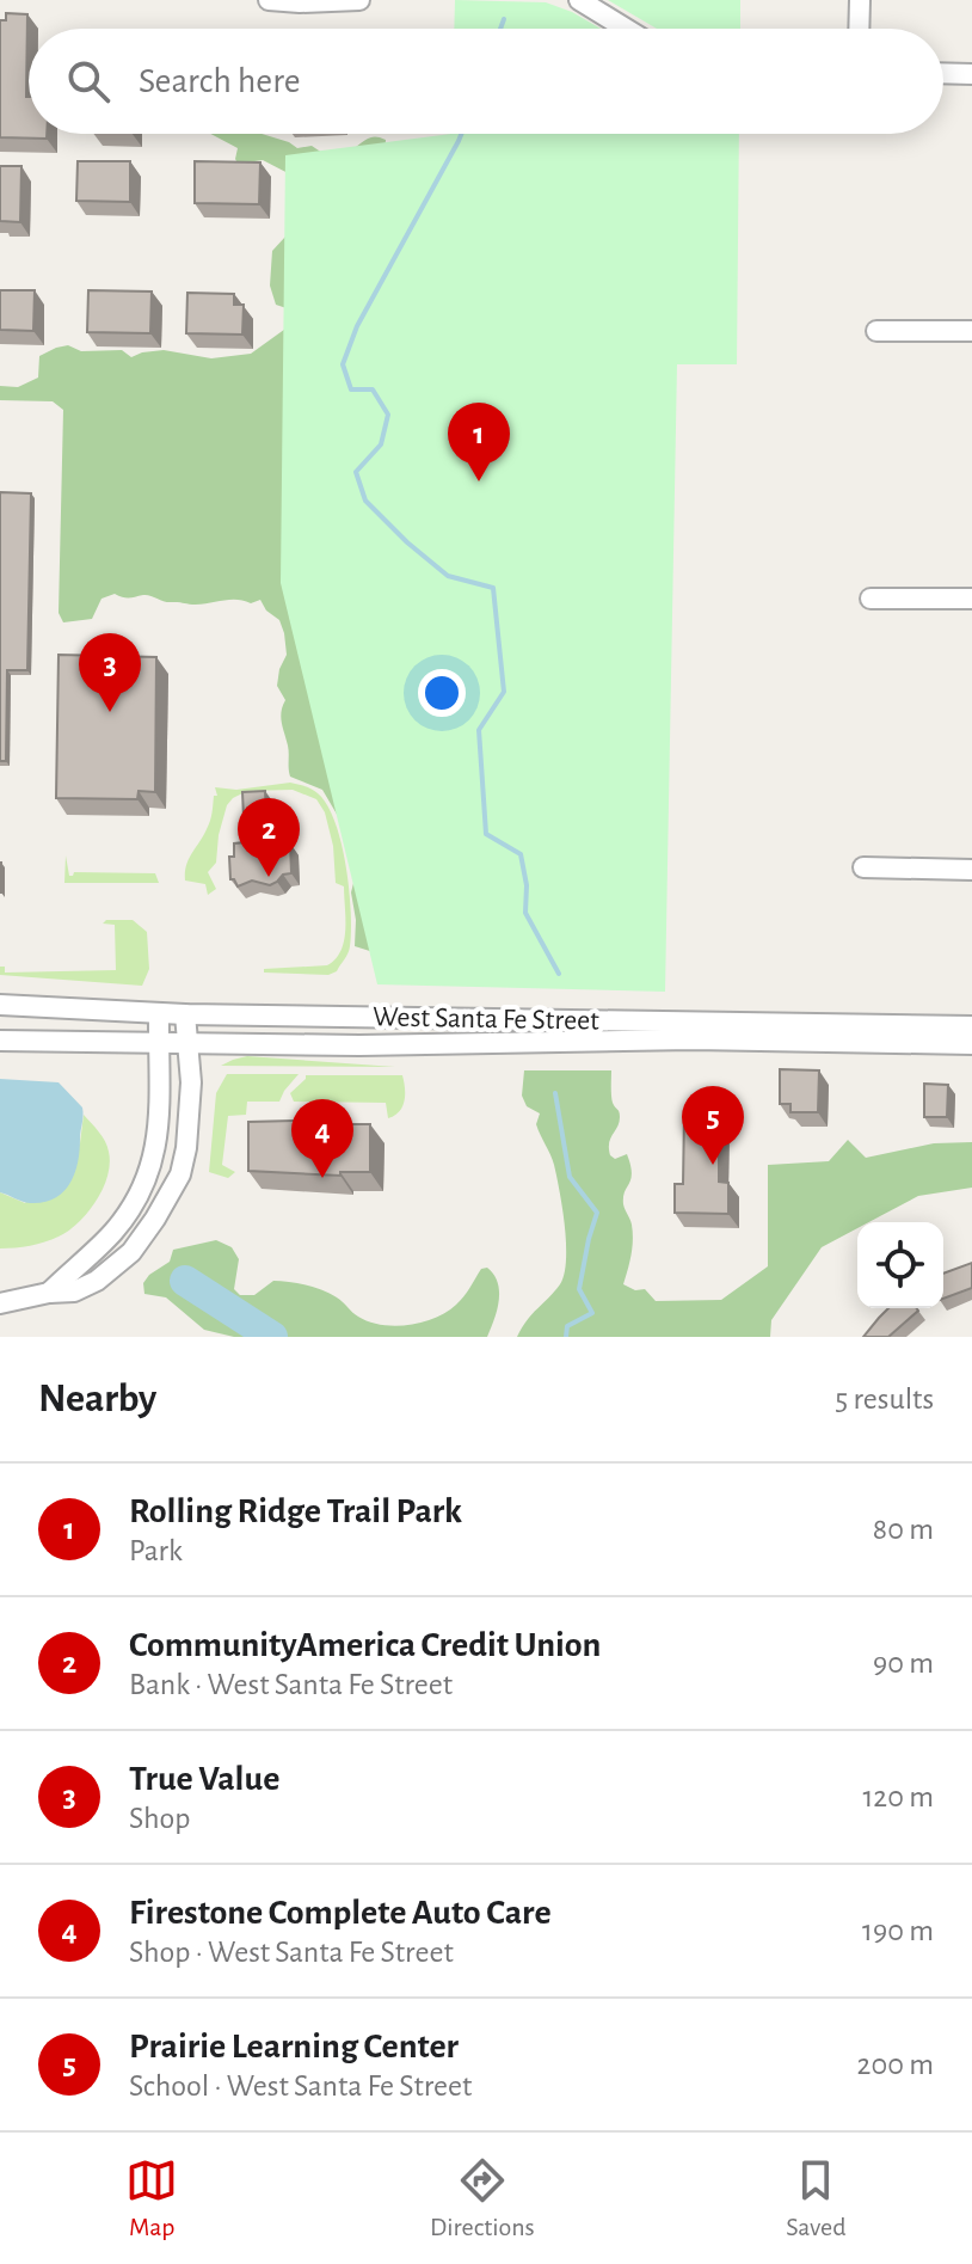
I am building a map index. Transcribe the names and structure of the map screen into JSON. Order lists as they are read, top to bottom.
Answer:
{
  "streets": {
    "street": ["West Santa Fe Street"]
  },
  "page": {
    "search": "Search here",
    "pins": [
      "1",
      "3",
      "2",
      "5",
      "4"
    ],
    "heading": ["Nearby", "5 results"],
    "list": [
      {
        "mark": "1",
        "name": "Rolling Ridge Trail Park",
        "note": "Park",
        "value": "80 m"
      },
      {
        "mark": "2",
        "name": "CommunityAmerica Credit Union",
        "note": "Bank · West Santa Fe Street",
        "value": "90 m"
      },
      {
        "mark": "3",
        "name": "True Value",
        "note": "Shop",
        "value": "120 m"
      },
      {
        "mark": "4",
        "name": "Firestone Complete Auto Care",
        "note": "Shop · West Santa Fe Street",
        "value": "190 m"
      },
      {
        "mark": "5",
        "name": "Prairie Learning Center",
        "note": "School · West Santa Fe Street",
        "value": "200 m"
      }
    ],
    "nav": ["Map", "Directions", "Saved"]
  }
}
